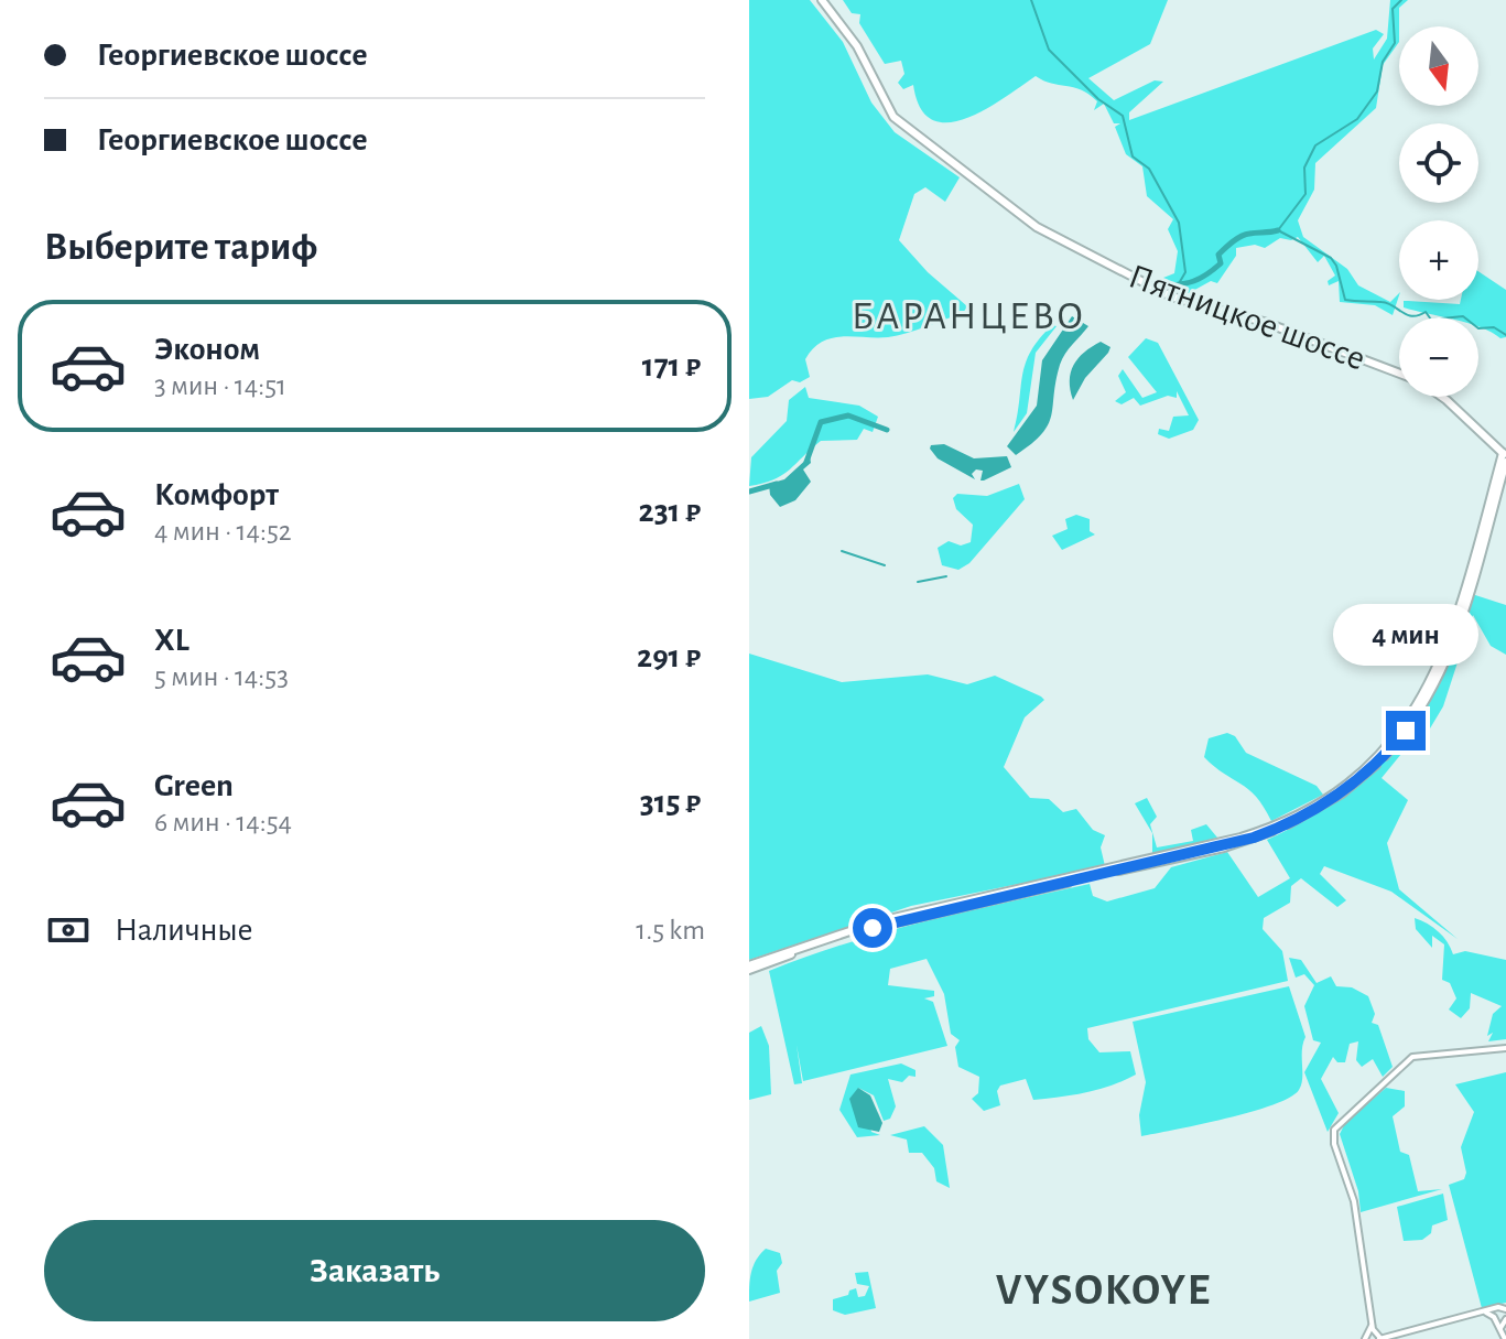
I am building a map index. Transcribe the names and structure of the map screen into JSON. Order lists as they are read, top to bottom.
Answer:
{
  "streets": {
    "main road": ["Пятницкое шоссе"]
  },
  "districts": ["БАРАНЦЕВО", "VYSOKOYE"],
  "north": "bottom",
  "page": {
    "banner": ["Георгиевское шоссе", "Георгиевское шоссе"],
    "map_buttons": ["+", "−"],
    "heading": "Выберите тариф",
    "list": [
      {
        "name": "Эконом",
        "note": "3 мин · 14:51",
        "value": "171 ₽"
      },
      {
        "name": "Комфорт",
        "note": "4 мин · 14:52",
        "value": "231 ₽"
      },
      {
        "name": "XL",
        "note": "5 мин · 14:53",
        "value": "291 ₽"
      },
      {
        "name": "Green",
        "note": "6 мин · 14:54",
        "value": "315 ₽"
      }
    ],
    "bubble": "4 мин",
    "pay": ["Наличные", "1.5 km"],
    "buttons": "Заказать"
  }
}
